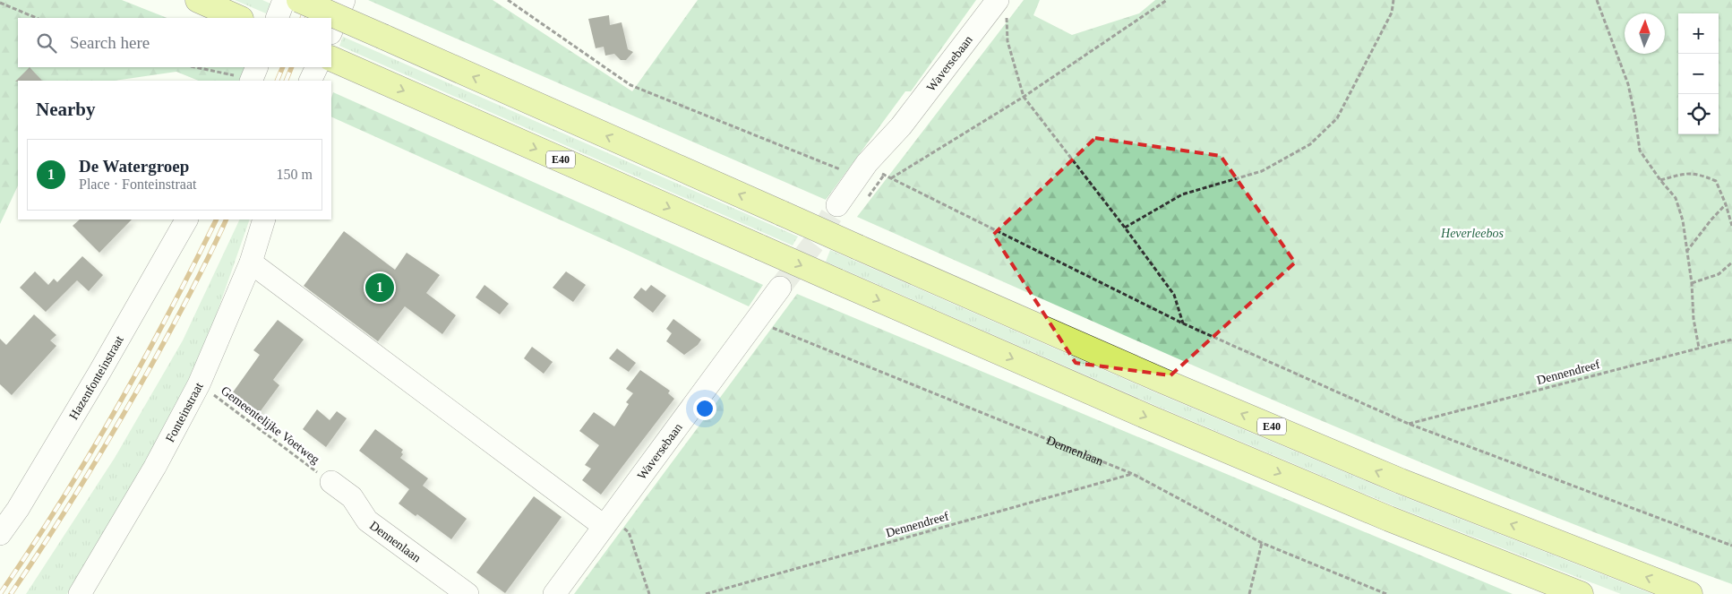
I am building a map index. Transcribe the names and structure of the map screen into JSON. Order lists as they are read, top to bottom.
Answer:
{
  "streets": {
    "highway": ["E40"],
    "street": [
      "Waversebaan",
      "Hazenfonteinstraat",
      "Fonteinstraat",
      "Dennenlaan"
    ],
    "path": ["Dennendreef", "Gemeentelijke Voetweg"]
  },
  "crossings": [
    ["Waversebaan", "Dennenlaan"],
    ["Dennendreef", "Dennenlaan"],
    ["Fonteinstraat", "Gemeentelijke Voetweg"],
    ["Gemeentelijke Voetweg", "Dennenlaan"]
  ],
  "parks": ["Heverleebos"],
  "north": "top",
  "page": {
    "map_buttons": ["+", "−"],
    "search": "Search here",
    "heading": "Nearby",
    "list": [
      {
        "mark": "1",
        "name": "De Watergroep",
        "note": "Place · Fonteinstraat",
        "value": "150 m"
      }
    ],
    "pins": "1"
  }
}
